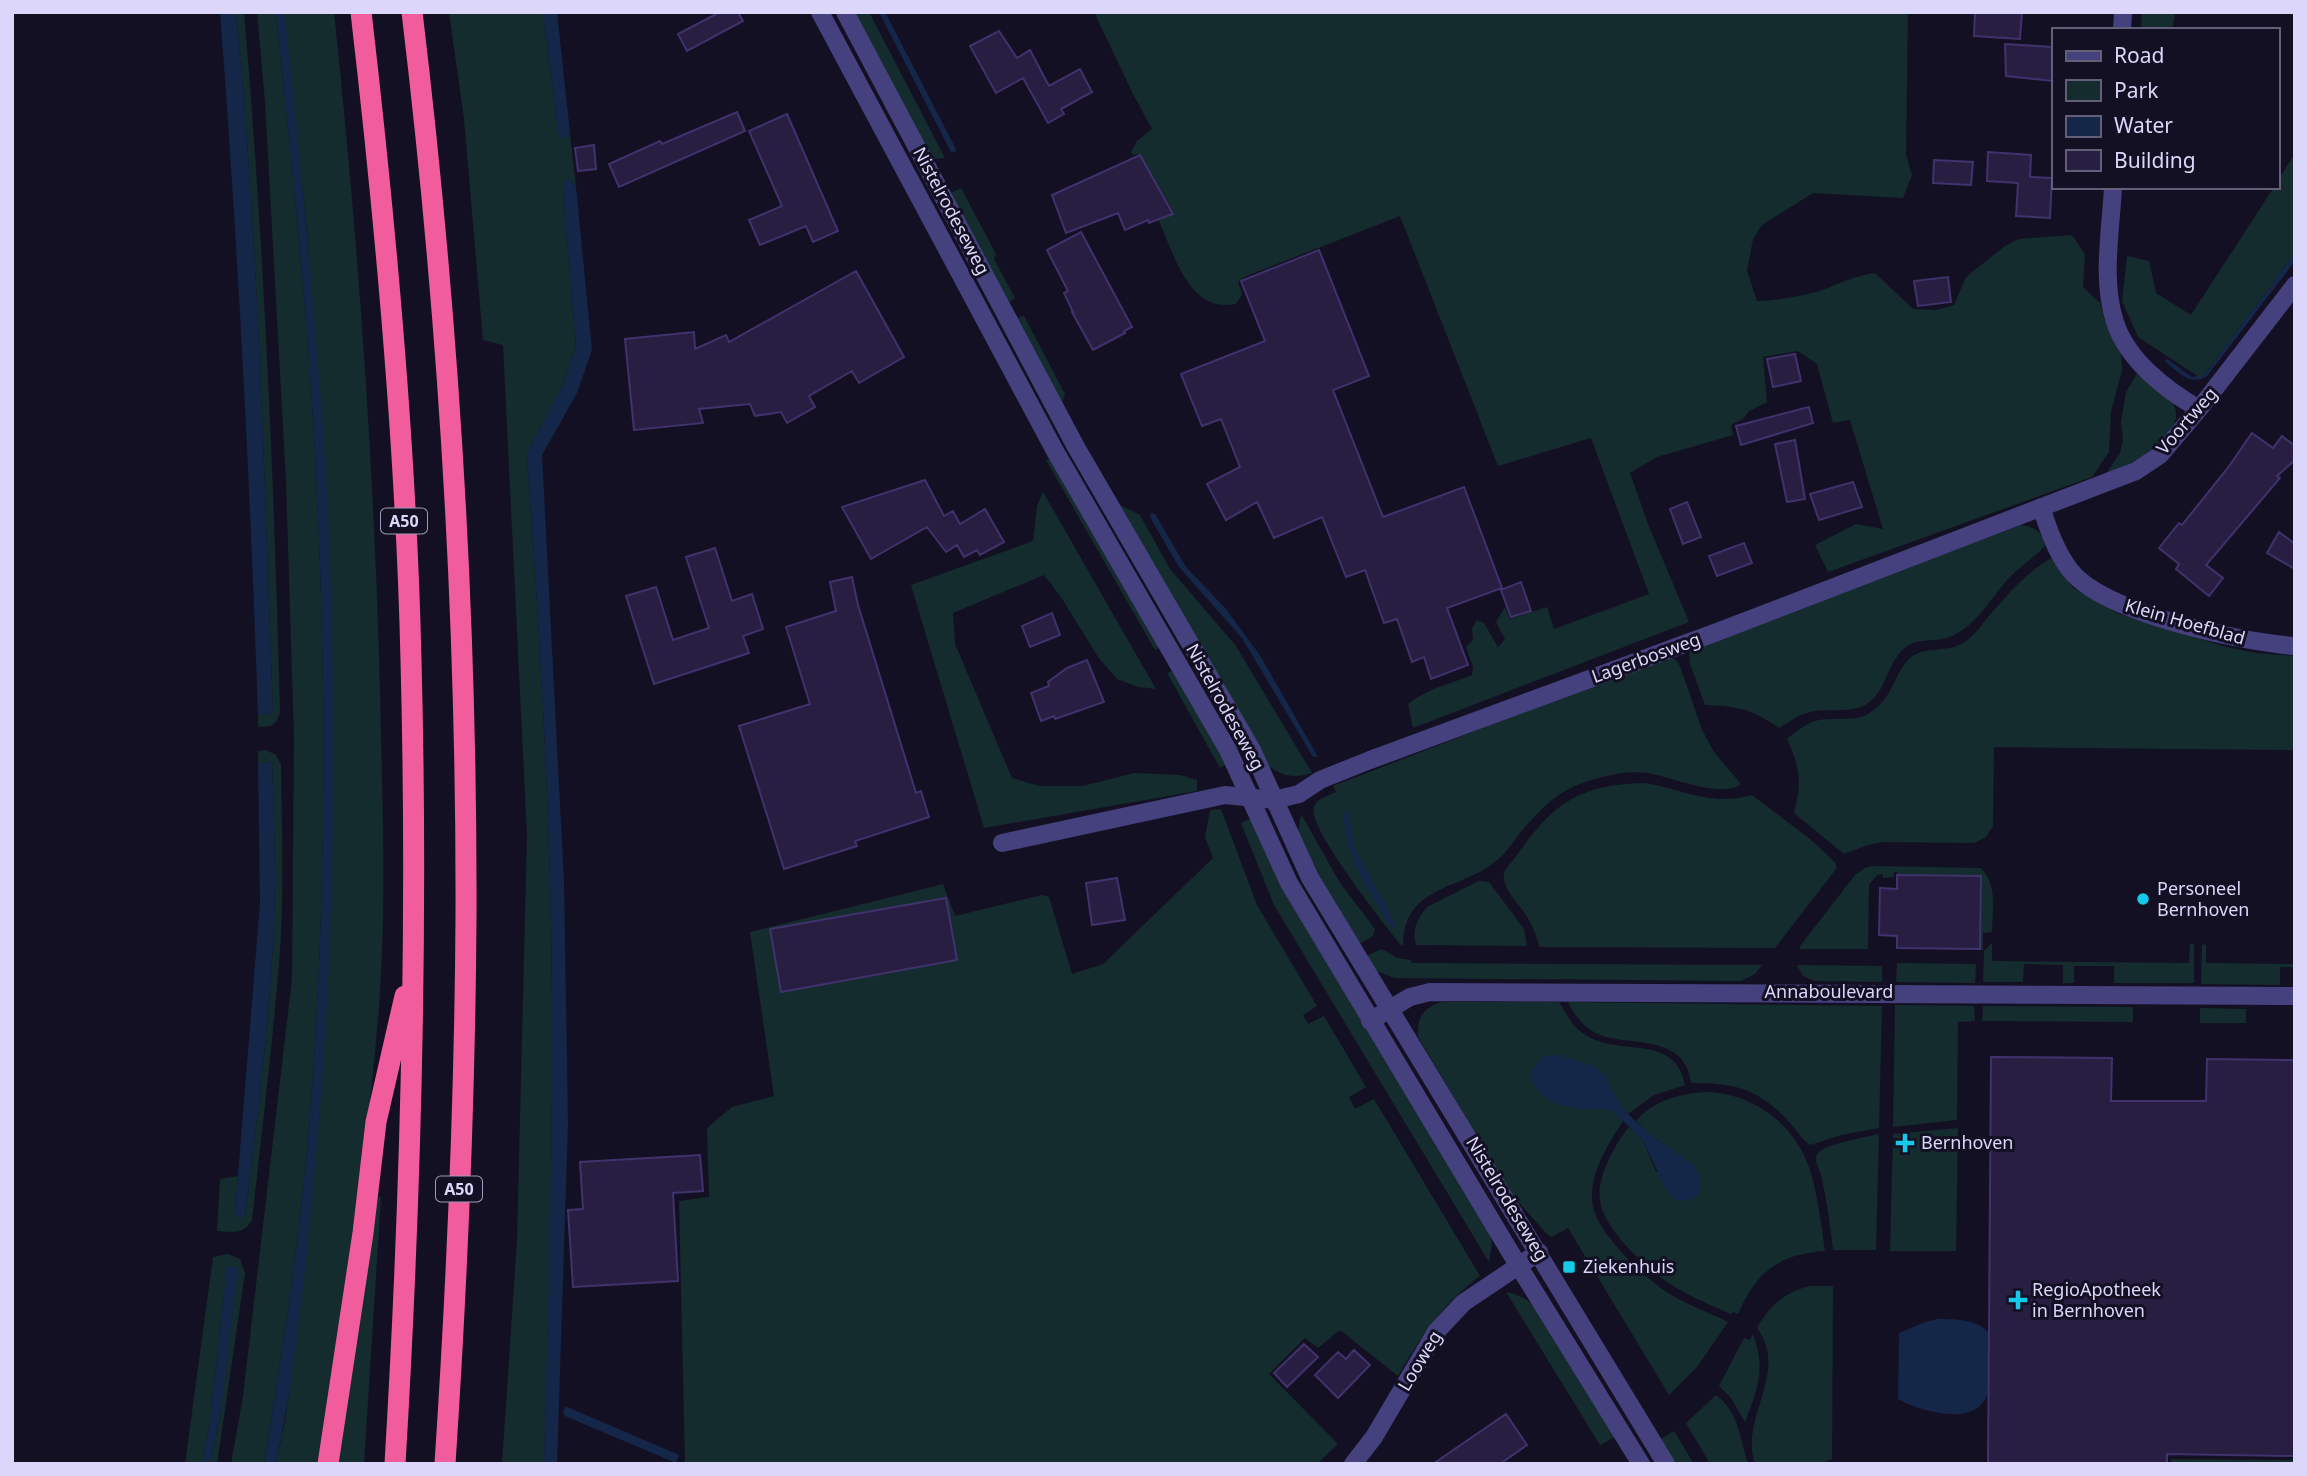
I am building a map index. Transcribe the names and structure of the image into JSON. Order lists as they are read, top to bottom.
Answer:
{
  "streets": {
    "highway": ["A50"],
    "street": [
      "Nistelrodeseweg",
      "Voortweg",
      "Klein Hoefblad",
      "Lagerbosweg",
      "Annaboulevard",
      "Looweg"
    ]
  },
  "crossings": [
    ["Nistelrodeseweg", "Lagerbosweg"],
    ["Nistelrodeseweg", "Annaboulevard"],
    ["Nistelrodeseweg", "Looweg"],
    ["Voortweg", "Klein Hoefblad"],
    ["Voortweg", "Lagerbosweg"],
    ["Klein Hoefblad", "Lagerbosweg"]
  ],
  "places": {
    "other": ["Personeel Bernhoven"],
    "health": ["Bernhoven", "RegioApotheek in Bernhoven"],
    "transit": ["Ziekenhuis"]
  },
  "legend": [
    "Road",
    "Park",
    "Water",
    "Building"
  ]
}
